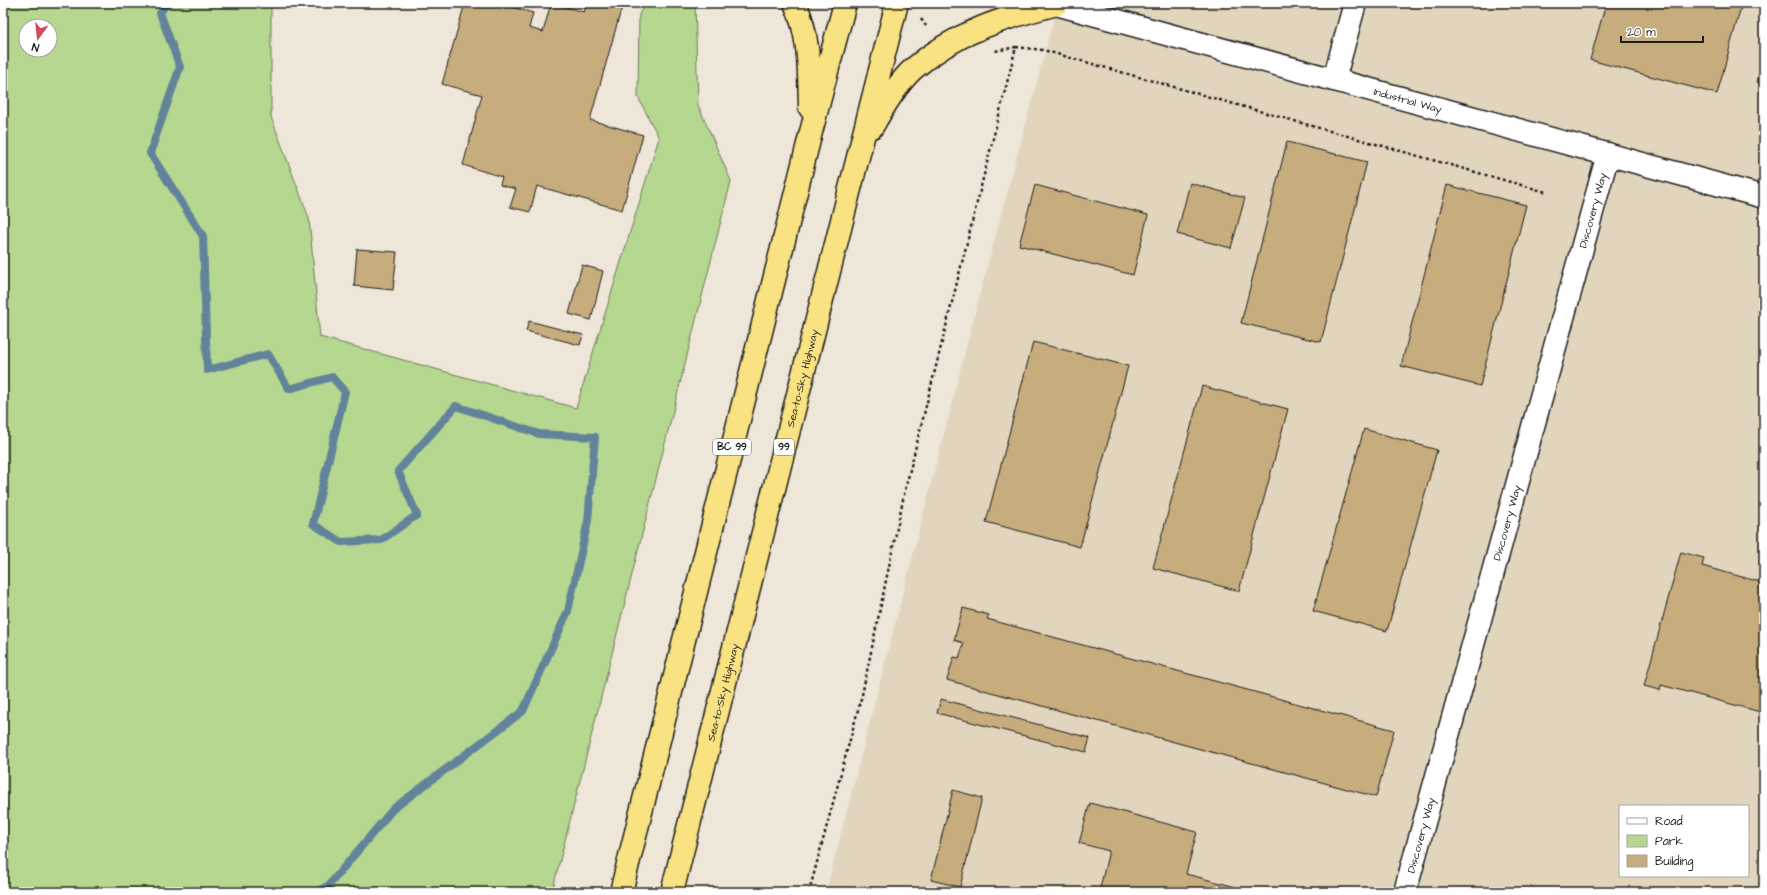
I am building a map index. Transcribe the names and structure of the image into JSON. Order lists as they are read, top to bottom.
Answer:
{
  "streets": {
    "highway": ["Sea-to-Sky Highway", "BC 99", "99"],
    "street": ["Industrial Way", "Discovery Way"]
  },
  "crossings": [
    ["Industrial Way", "Discovery Way"]
  ],
  "legend": ["Road", "Park", "Building"],
  "scale_bar": "20 m",
  "north": "bottom"
}
